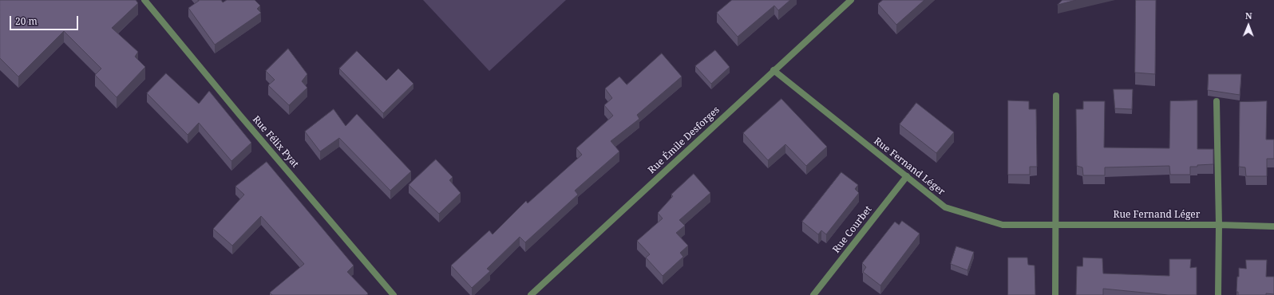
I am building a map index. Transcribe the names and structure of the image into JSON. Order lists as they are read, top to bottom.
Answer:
{
  "streets": {
    "street": [
      "Rue Émile Desforges",
      "Rue Félix Pyat",
      "Rue Fernand Léger",
      "Rue Courbet"
    ]
  },
  "crossings": [
    ["Rue Émile Desforges", "Rue Fernand Léger"],
    ["Rue Fernand Léger", "Rue Courbet"]
  ],
  "scale_bar": "20 m",
  "north": "top"
}
